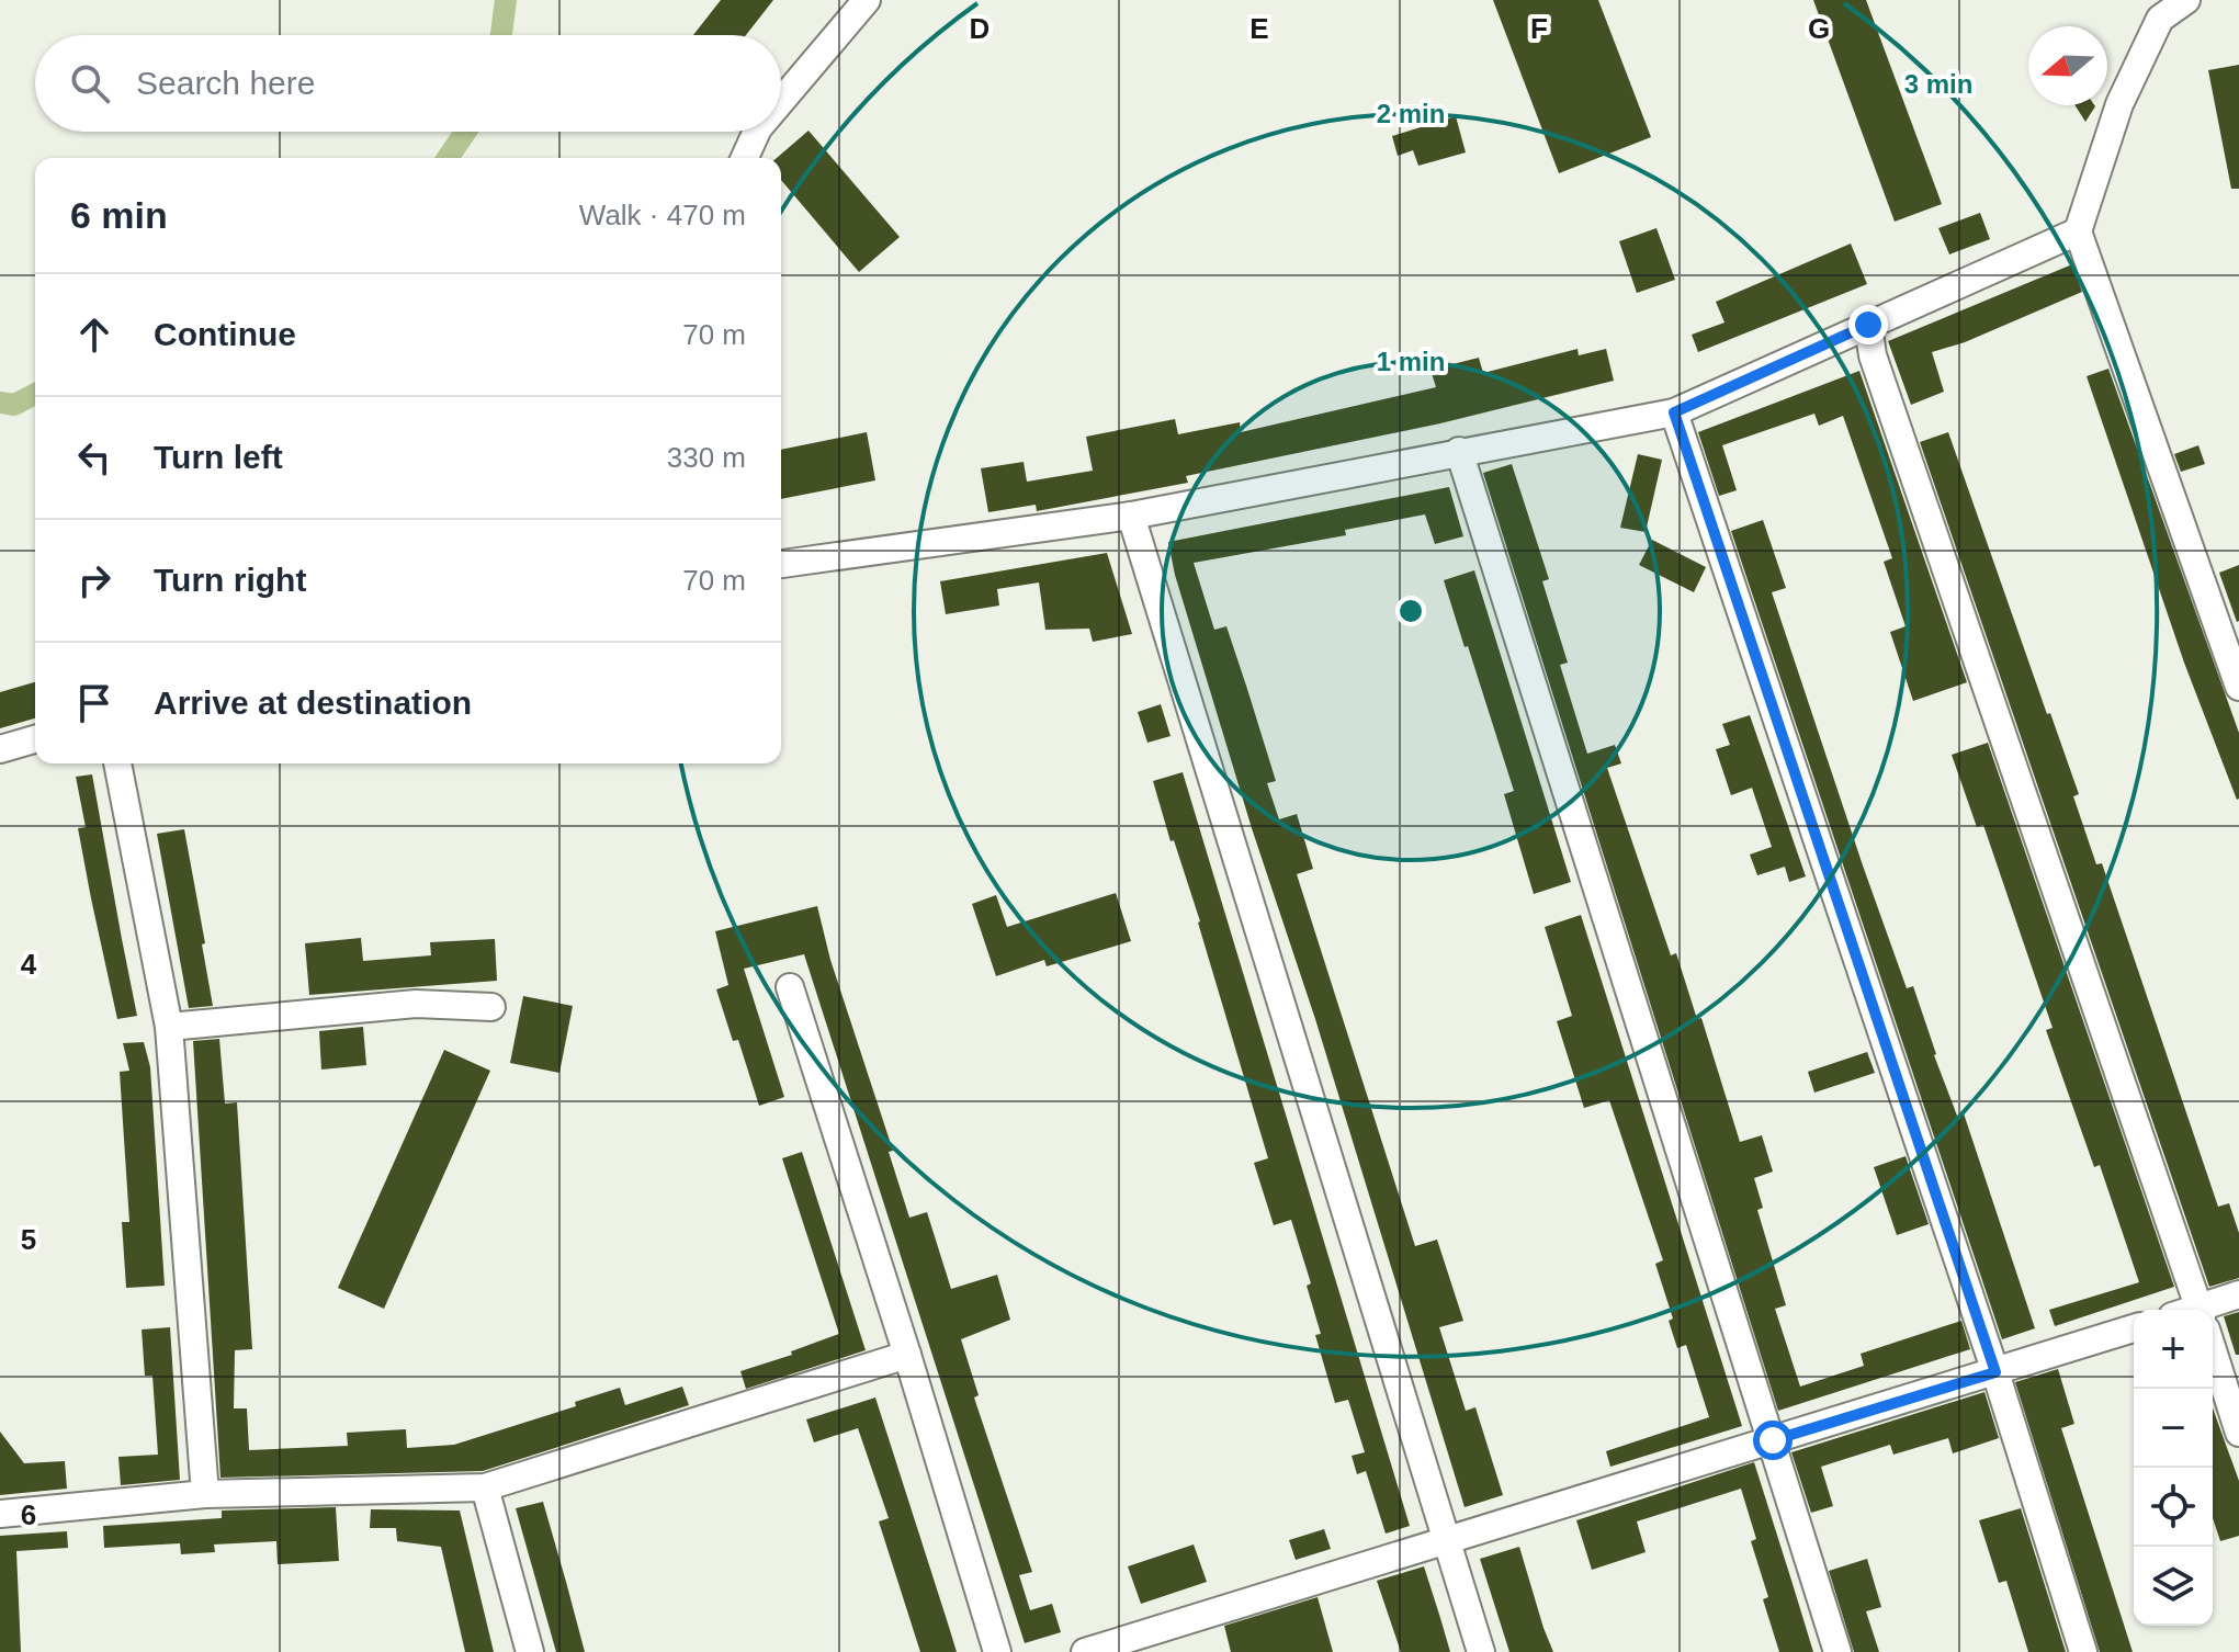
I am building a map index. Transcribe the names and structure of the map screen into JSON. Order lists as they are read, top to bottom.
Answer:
{
  "north": "left",
  "page": {
    "search": "Search here",
    "heading": ["6 min", "Walk · 470 m"],
    "list": [
      ["Continue", "70 m"],
      ["Turn left", "330 m"],
      ["Turn right", "70 m"],
      "Arrive at destination"
    ],
    "map_buttons": ["+", "−"]
  },
  "grid": {
    "columns": [
      "D",
      "E",
      "F",
      "G"
    ],
    "rows": ["4", "5", "6"]
  },
  "rings": ["3 min", "2 min", "1 min"]
}
